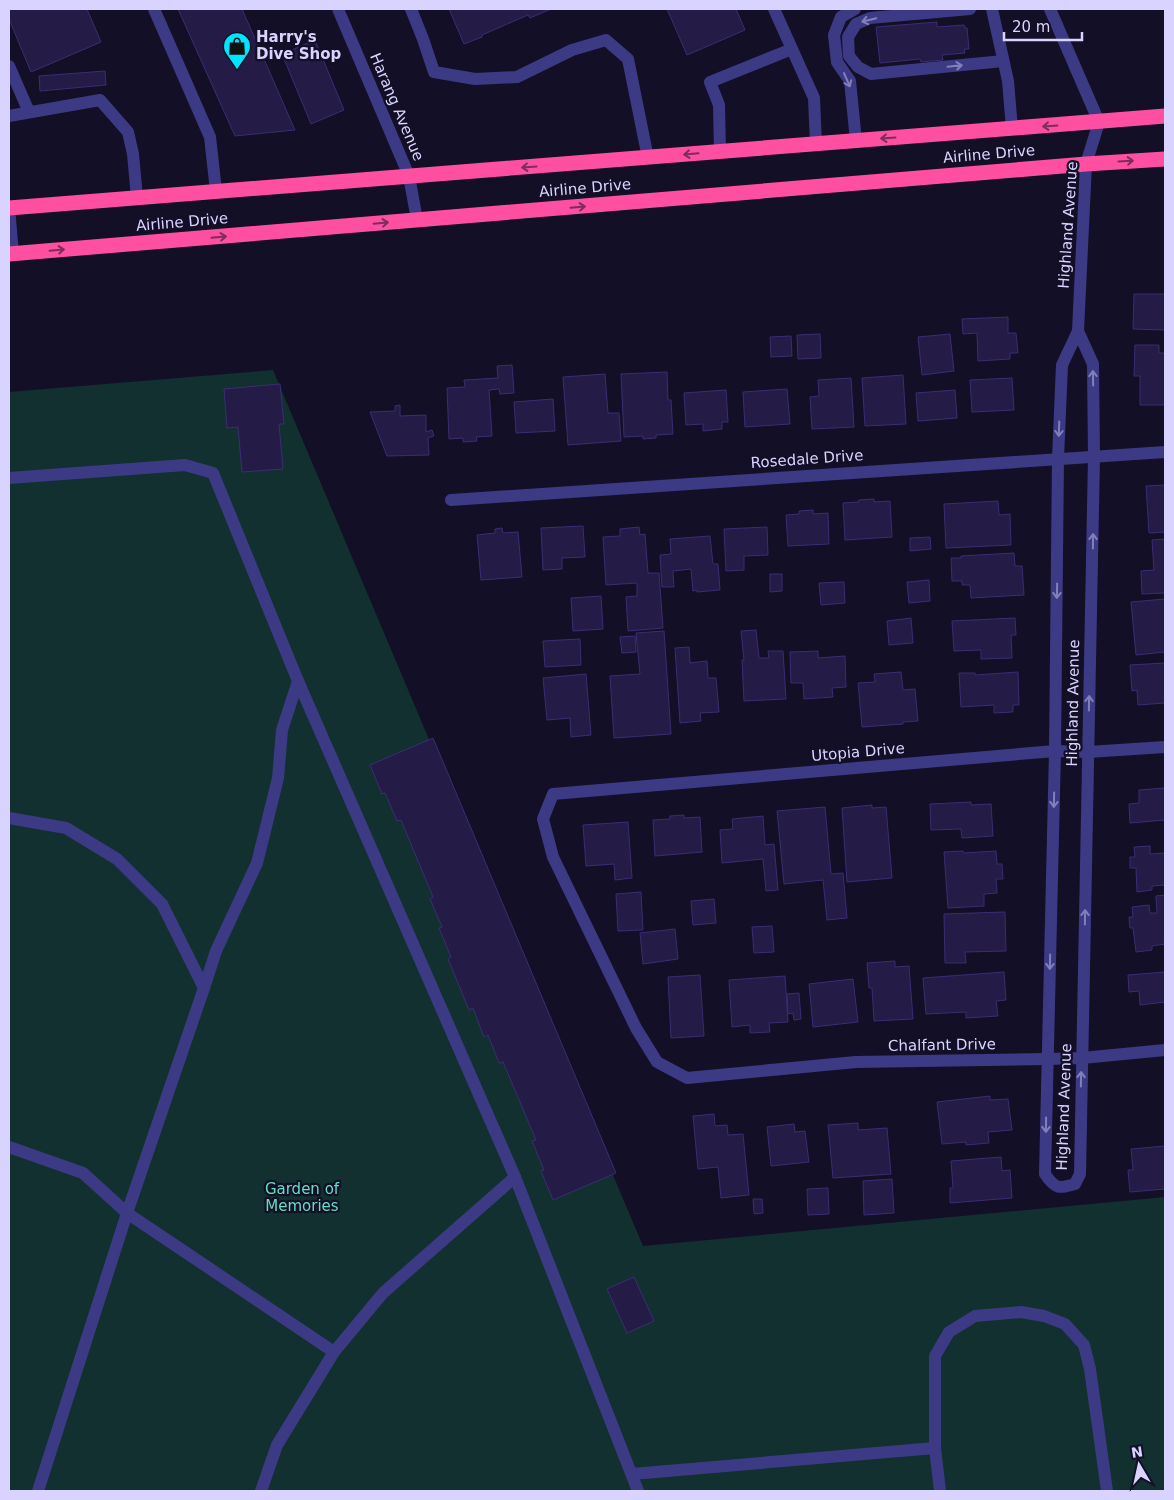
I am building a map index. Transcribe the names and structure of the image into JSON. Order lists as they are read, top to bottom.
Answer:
{
  "streets": {
    "highway": ["Airline Drive"],
    "street": [
      "Harang Avenue",
      "Highland Avenue",
      "Rosedale Drive",
      "Utopia Drive",
      "Chalfant Drive"
    ]
  },
  "crossings": [
    ["Harang Avenue", "Airline Drive"],
    ["Airline Drive", "Highland Avenue"],
    ["Highland Avenue", "Rosedale Drive"],
    ["Highland Avenue", "Utopia Drive"],
    ["Highland Avenue", "Chalfant Drive"],
    ["Utopia Drive", "Chalfant Drive"]
  ],
  "parks": ["Garden of Memories"],
  "places": {
    "shop": ["Harry's Dive Shop"]
  },
  "scale_bar": "20 m",
  "north": "top"
}
